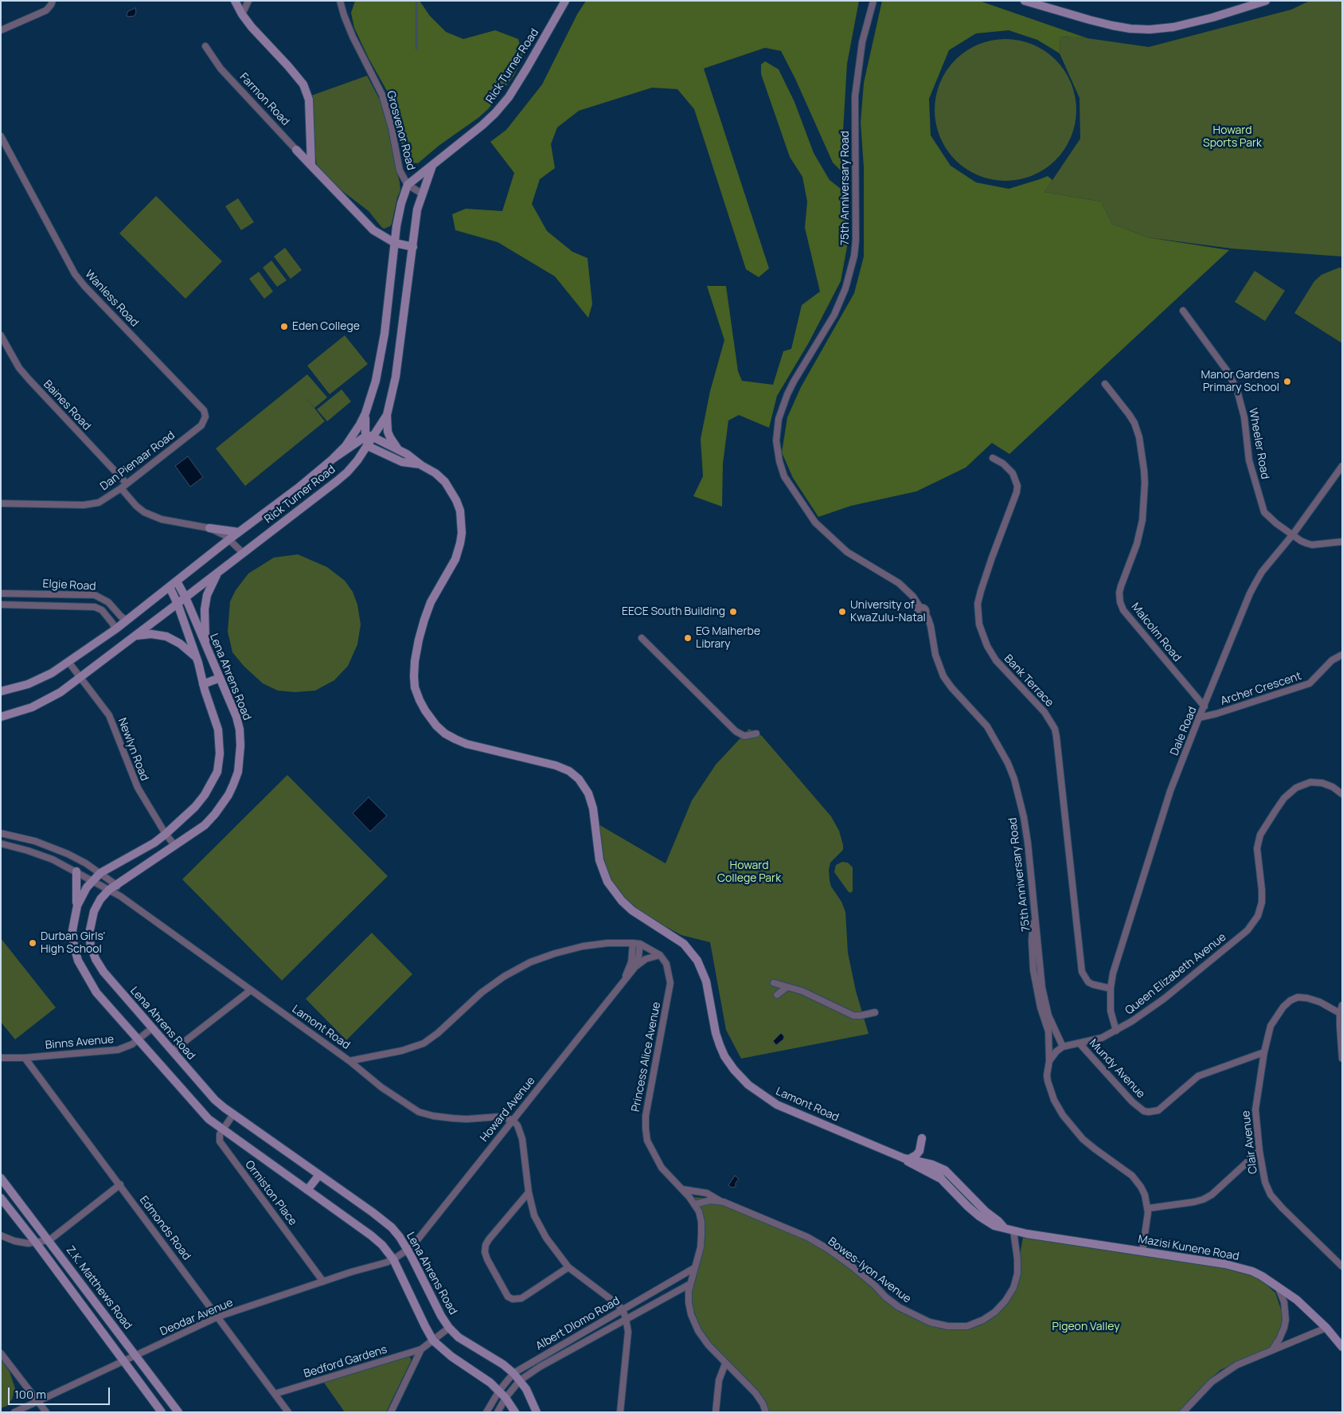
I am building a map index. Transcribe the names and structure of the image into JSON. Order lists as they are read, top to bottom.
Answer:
{
  "streets": {
    "main road": [
      "Rick Turner Road",
      "Farmon Road",
      "Lena Ahrens Road",
      "Lamont Road",
      "Mazisi Kunene Road",
      "Z.K. Matthews Road"
    ],
    "street": [
      "Grosvenor Road",
      "75th Anniversary Road",
      "Wanless Road",
      "Baines Road",
      "Wheeler Road",
      "Dan Pienaar Road",
      "Elgie Road",
      "Malcolm Road",
      "Bank Terrace",
      "Archer Crescent",
      "Dale Road",
      "Newlyn Road",
      "Queen Elizabeth Avenue",
      "Binns Avenue",
      "Princess Alice Avenue",
      "Mundy Avenue",
      "Howard Avenue",
      "Clair Avenue",
      "Ormiston Place",
      "Edmonds Road",
      "Bowes-lyon Avenue",
      "Deodar Avenue",
      "Albert Dlomo Road",
      "Bedford Gardens"
    ]
  },
  "crossings": [
    ["Rick Turner Road", "Farmon Road"],
    ["Rick Turner Road", "Grosvenor Road"],
    ["Rick Turner Road", "Elgie Road"],
    ["Rick Turner Road", "Lena Ahrens Road"],
    ["Rick Turner Road", "Newlyn Road"],
    ["75th Anniversary Road", "Queen Elizabeth Avenue"],
    ["Wanless Road", "Dan Pienaar Road"],
    ["Baines Road", "Dan Pienaar Road"],
    ["Wheeler Road", "Dale Road"],
    ["Malcolm Road", "Dale Road"],
    ["Lena Ahrens Road", "Newlyn Road"],
    ["Lena Ahrens Road", "Lamont Road"],
    ["Lena Ahrens Road", "Binns Avenue"],
    ["Lena Ahrens Road", "Howard Avenue"],
    ["Lena Ahrens Road", "Ormiston Place"],
    ["Lena Ahrens Road", "Deodar Avenue"],
    ["Lena Ahrens Road", "Albert Dlomo Road"],
    ["Lena Ahrens Road", "Bedford Gardens"],
    ["Bank Terrace", "Dale Road"],
    ["Archer Crescent", "Dale Road"],
    ["Dale Road", "Queen Elizabeth Avenue"],
    ["Queen Elizabeth Avenue", "Mundy Avenue"],
    ["Lamont Road", "Howard Avenue"],
    ["Lamont Road", "Mazisi Kunene Road"],
    ["Binns Avenue", "Edmonds Road"],
    ["Princess Alice Avenue", "Howard Avenue"],
    ["Princess Alice Avenue", "Bowes-lyon Avenue"],
    ["Princess Alice Avenue", "Albert Dlomo Road"],
    ["Mundy Avenue", "Clair Avenue"],
    ["Howard Avenue", "Deodar Avenue"],
    ["Ormiston Place", "Deodar Avenue"],
    ["Edmonds Road", "Deodar Avenue"],
    ["Edmonds Road", "Bedford Gardens"],
    ["Mazisi Kunene Road", "Bowes-lyon Avenue"],
    ["Z.K. Matthews Road", "Deodar Avenue"]
  ],
  "parks": ["Howard Sports Park", "Howard College Park", "Pigeon Valley"],
  "places": [
    "Eden College",
    "Manor Gardens Primary School",
    "EECE South Building",
    "University of KwaZulu-Natal",
    "EG Malherbe Library",
    "Durban Girls' High School"
  ],
  "scale_bar": "100 m"
}
